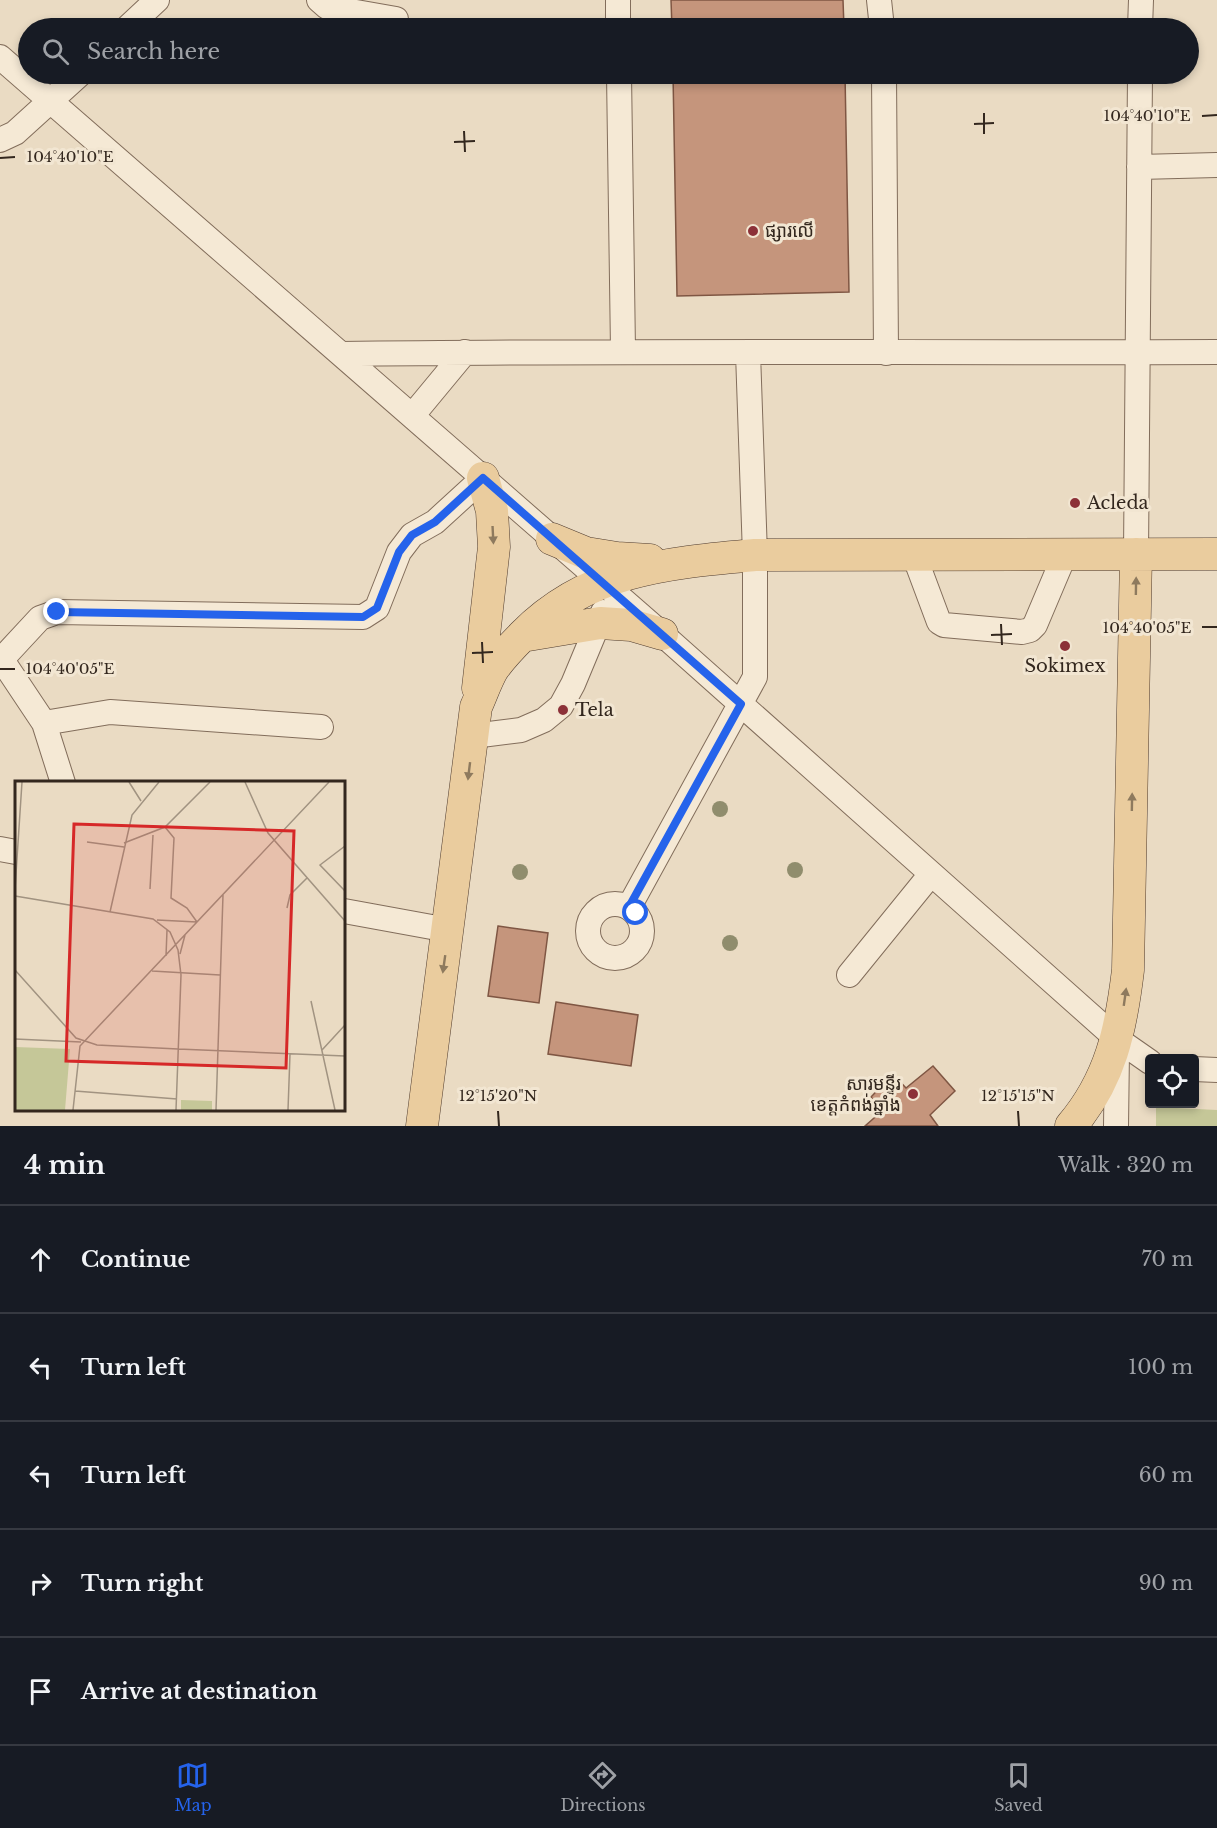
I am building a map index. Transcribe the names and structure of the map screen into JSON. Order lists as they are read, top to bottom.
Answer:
{
  "places": [
    "ផ្សារលើ",
    "Acleda",
    "Sokimex",
    "Tela",
    "សារមន្ទីរ ខេត្តកំពង់ឆ្នាំង"
  ],
  "page": {
    "search": "Search here",
    "heading": ["4 min", "Walk · 320 m"],
    "list": [
      ["Continue", "70 m"],
      ["Turn left", "100 m"],
      ["Turn left", "60 m"],
      ["Turn right", "90 m"],
      "Arrive at destination"
    ],
    "nav": ["Map", "Directions", "Saved"]
  },
  "coordinates": [
    "104°40'10\"E",
    "104°40'05\"E",
    "12°15'20\"N",
    "12°15'15\"N"
  ]
}
